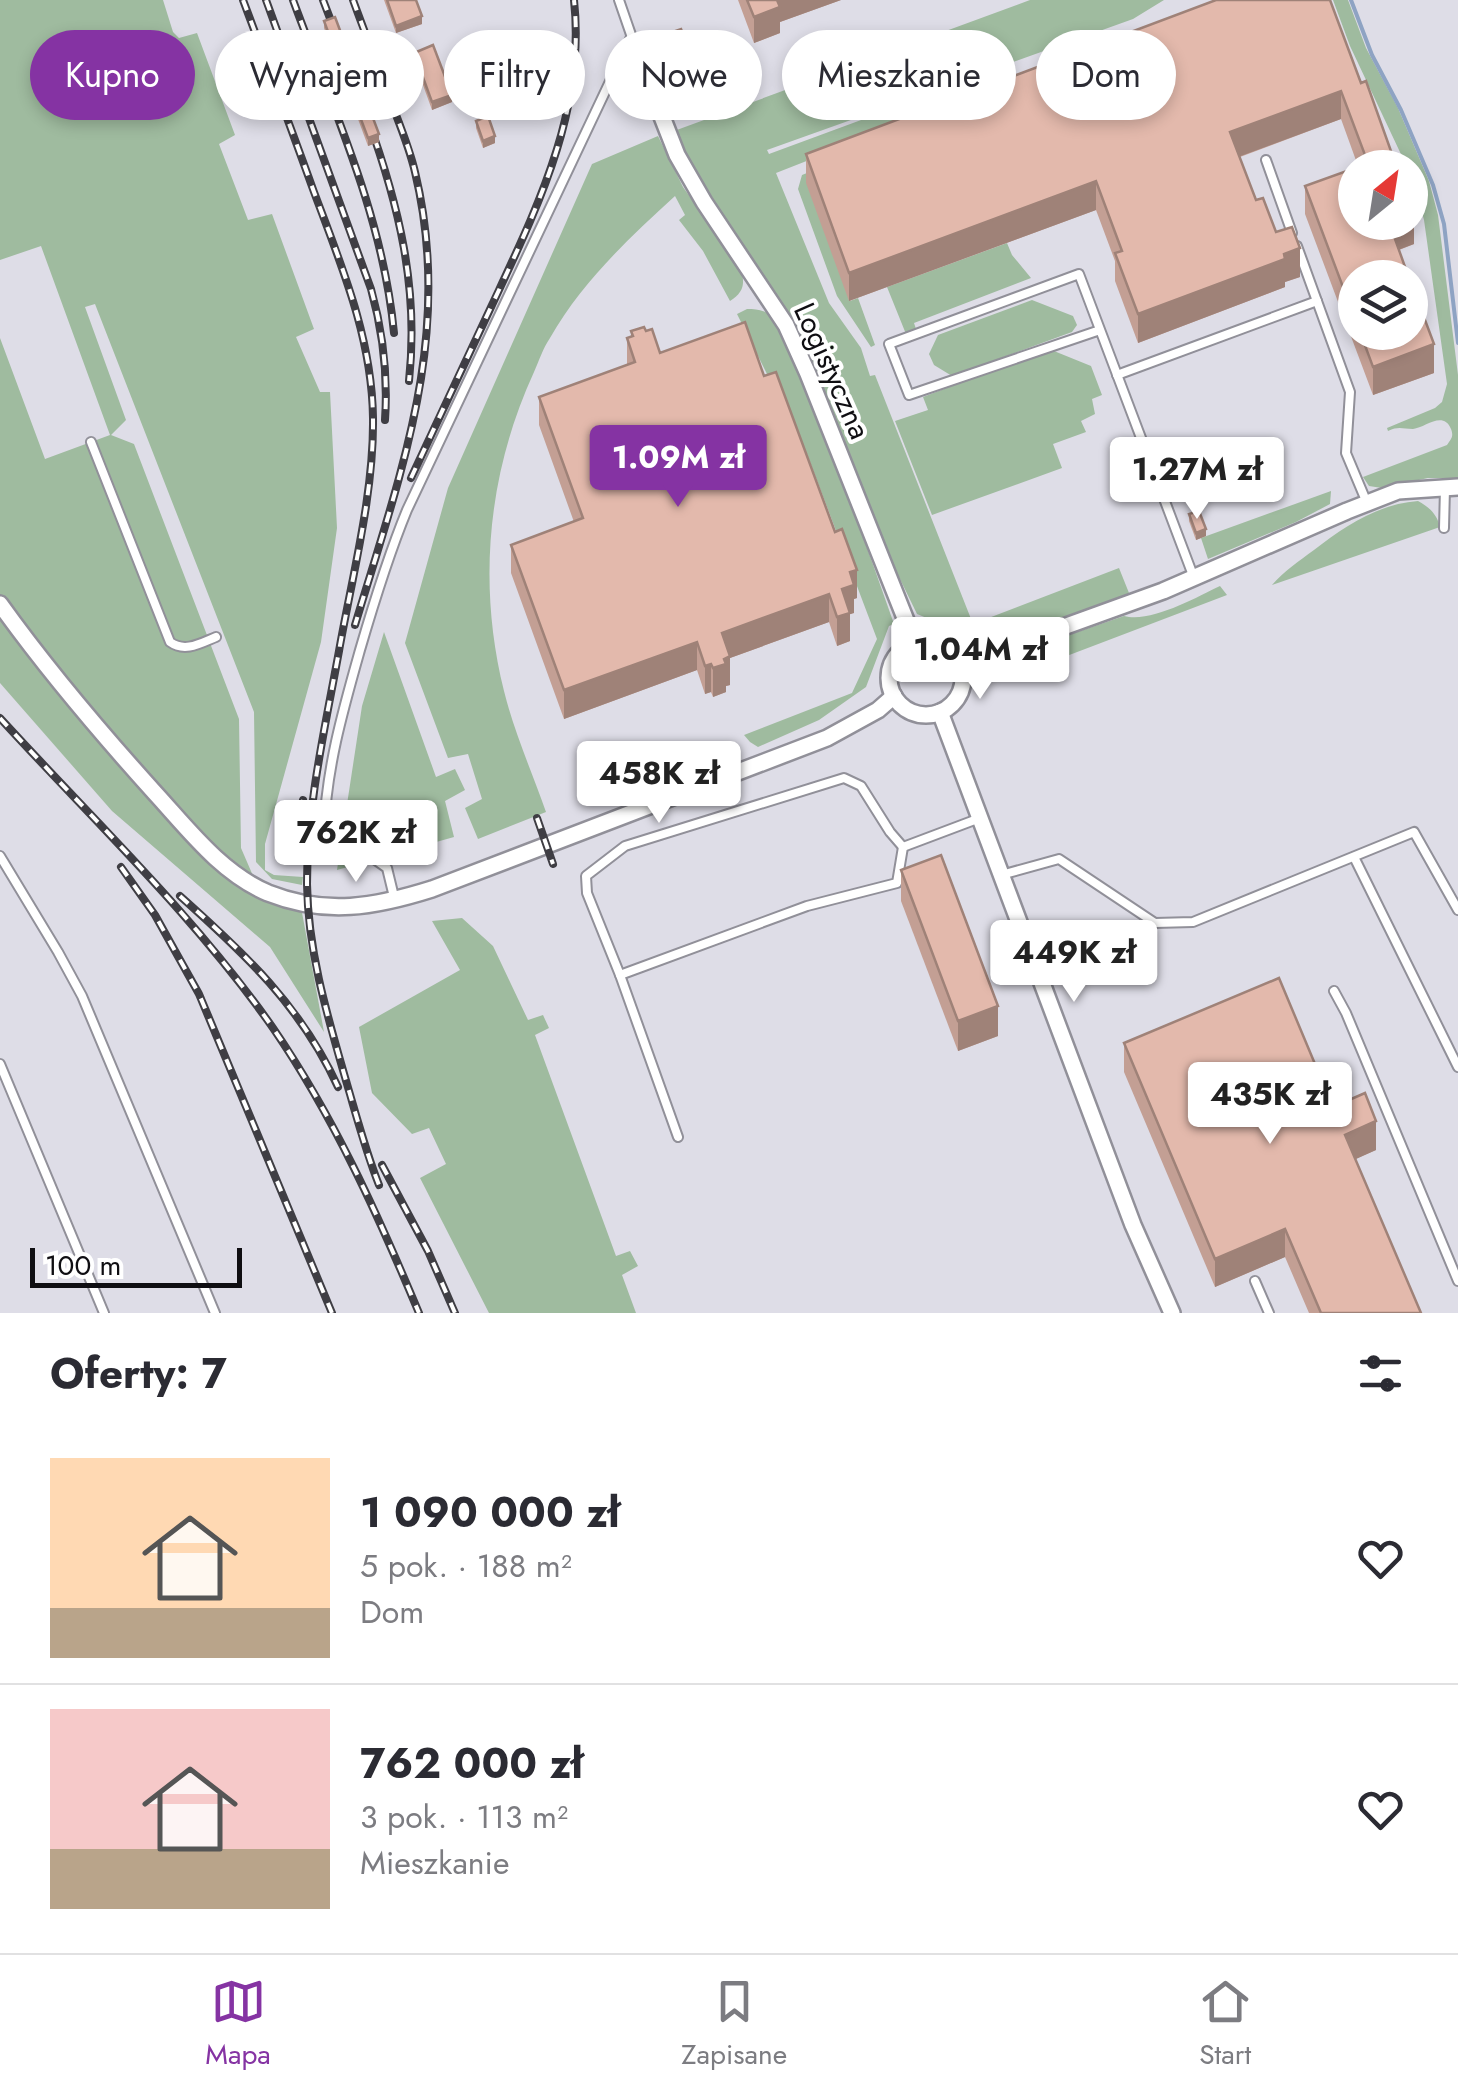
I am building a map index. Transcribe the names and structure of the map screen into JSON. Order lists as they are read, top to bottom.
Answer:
{
  "streets": {
    "street": ["Logistyczna"]
  },
  "scale_bar": "100 m",
  "north": "top right",
  "page": {
    "chip": [
      "Kupno",
      "Wynajem",
      "Filtry",
      "Nowe",
      "Mieszkanie",
      "Dom"
    ],
    "price": [
      "1.09M zł",
      "1.27M zł",
      "1.04M zł",
      "458K zł",
      "762K zł",
      "449K zł",
      "435K zł"
    ],
    "scale": "100 m",
    "heading": "Oferty: 7",
    "list": [
      {
        "name": "1 090 000 zł",
        "note": "5 pok. · 188 m² · Dom"
      },
      {
        "name": "762 000 zł",
        "note": "3 pok. · 113 m² · Mieszkanie"
      }
    ],
    "tabs": ["Mapa", "Zapisane", "Start"]
  }
}
